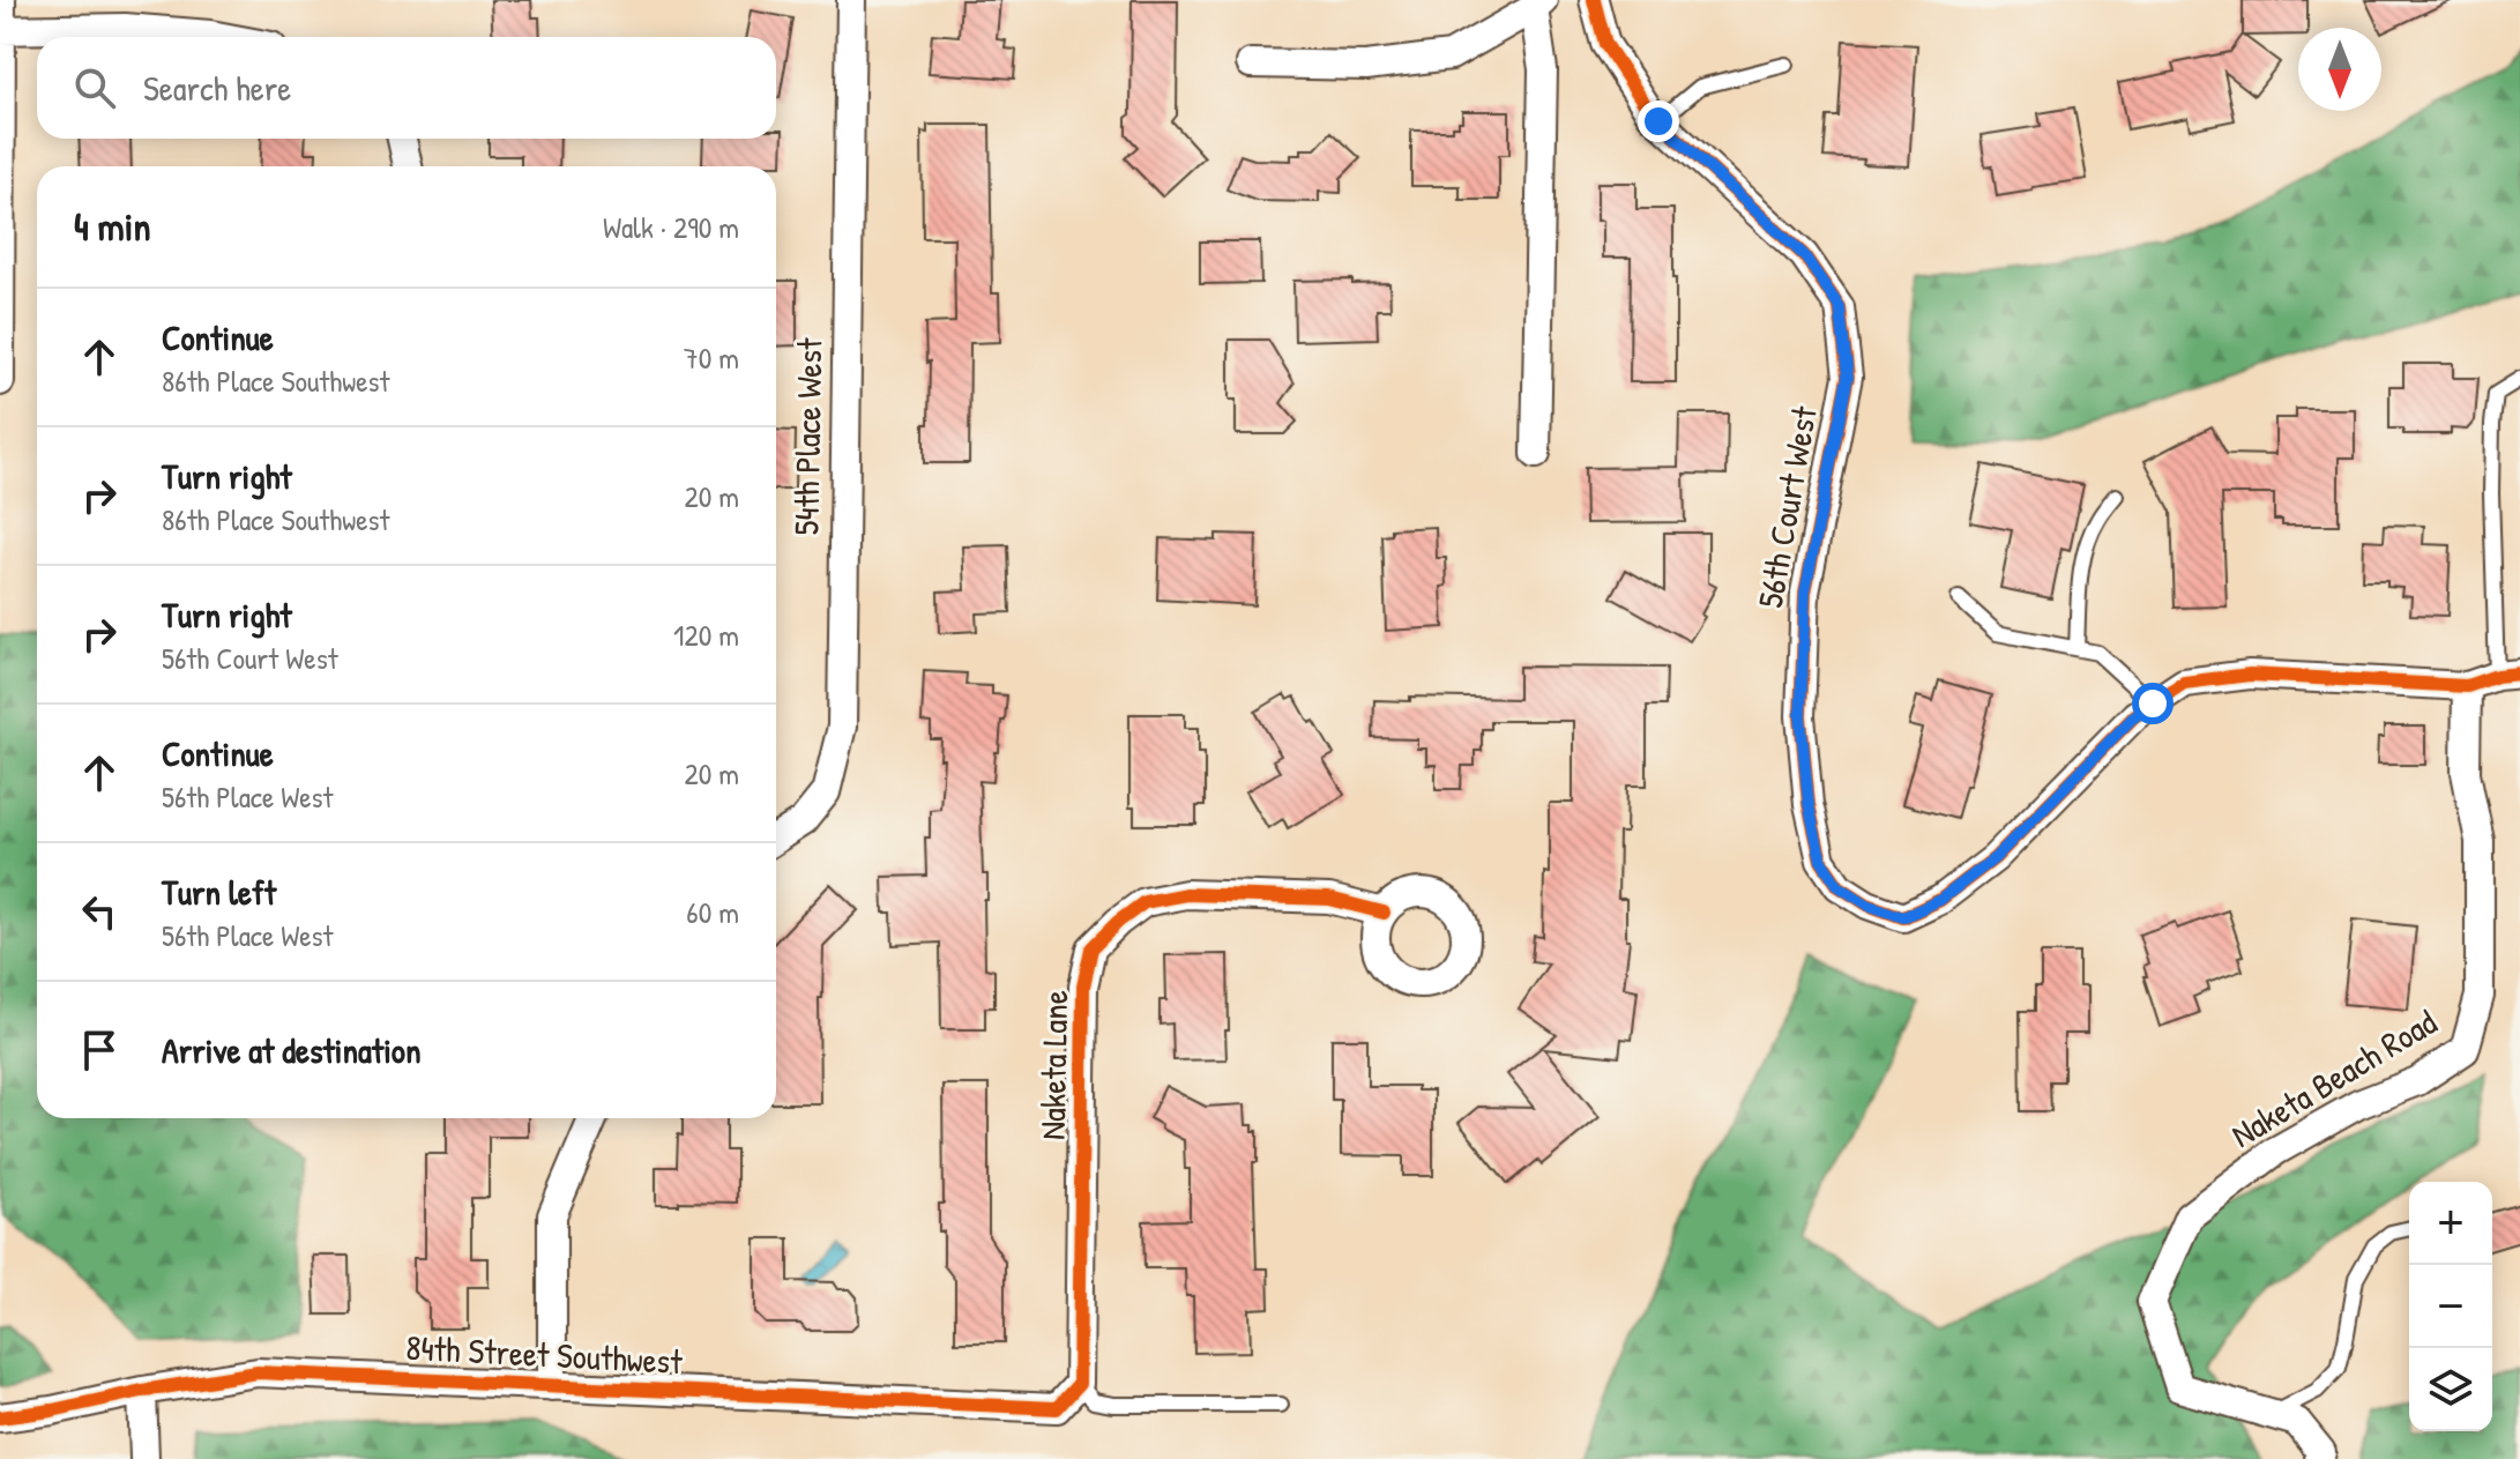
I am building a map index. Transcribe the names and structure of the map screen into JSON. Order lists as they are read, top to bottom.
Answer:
{
  "streets": {
    "street": [
      "54th Place West",
      "56th Court West",
      "Naketa Lane",
      "Naketa Beach Road",
      "84th Street Southwest"
    ]
  },
  "crossings": [
    ["Naketa Lane", "84th Street Southwest"]
  ],
  "north": "bottom",
  "page": {
    "search": "Search here",
    "heading": ["4 min", "Walk · 290 m"],
    "list": [
      ["Continue", "86th Place Southwest", "70 m"],
      ["Turn right", "86th Place Southwest", "20 m"],
      ["Turn right", "56th Court West", "120 m"],
      ["Continue", "56th Place West", "20 m"],
      ["Turn left", "56th Place West", "60 m"],
      "Arrive at destination"
    ],
    "map_buttons": ["+", "−"]
  }
}
